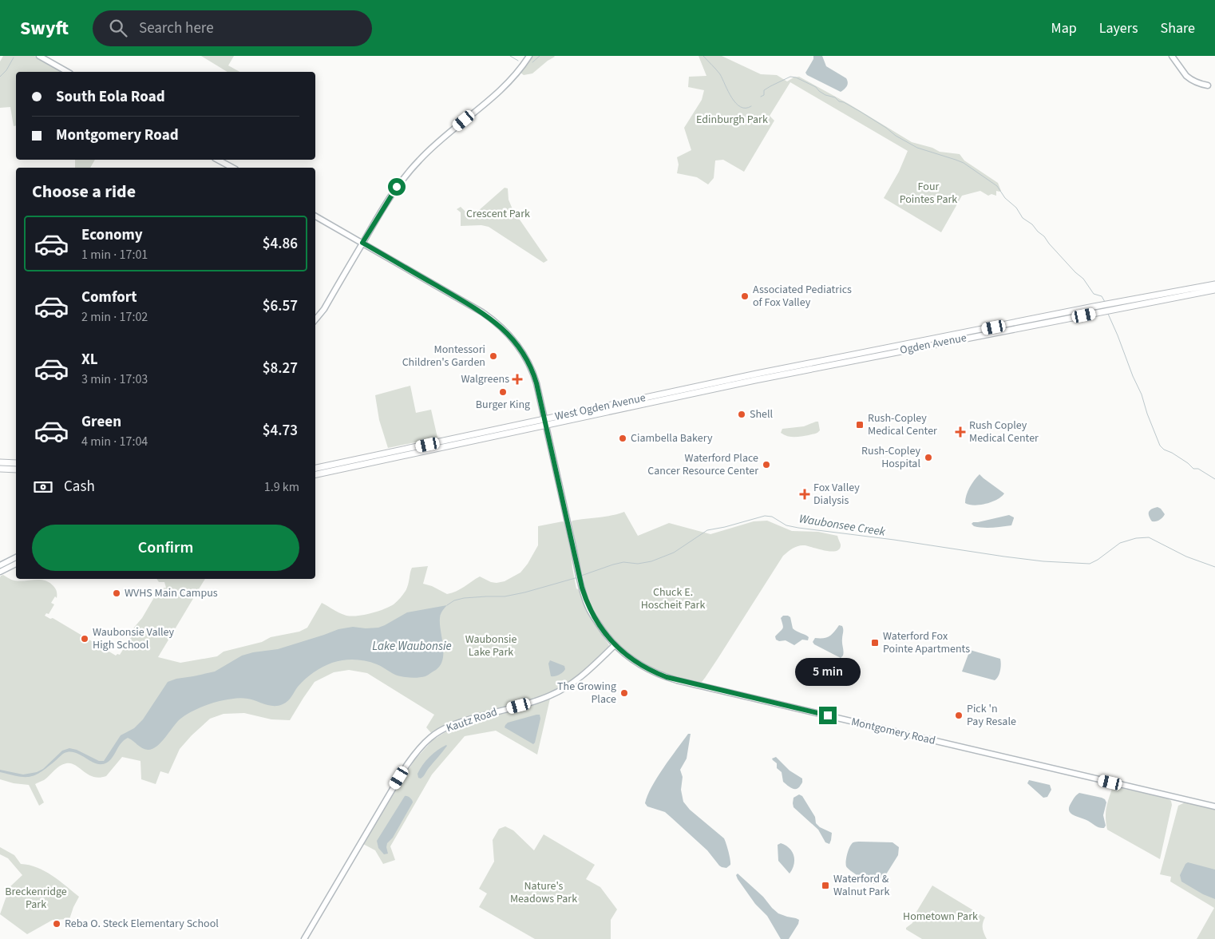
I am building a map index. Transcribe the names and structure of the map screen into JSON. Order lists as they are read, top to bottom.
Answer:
{
  "streets": {
    "main road": ["Ogden Avenue", "West Ogden Avenue"],
    "street": ["Kautz Road", "Montgomery Road"]
  },
  "crossings": [
    ["Ogden Avenue", "West Ogden Avenue"],
    ["West Ogden Avenue", "Montgomery Road"],
    ["Kautz Road", "Montgomery Road"]
  ],
  "water": ["Waubonsee Creek", "Lake Waubonsie"],
  "parks": [
    "Edinburgh Park",
    "Four Pointes Park",
    "Crescent Park",
    "Chuck E. Hoscheit Park",
    "Waubonsie Lake Park",
    "Nature's Meadows Park",
    "Breckenridge Park",
    "Hometown Park"
  ],
  "places": {
    "other": [
      "Associated Pediatrics of Fox Valley",
      "Montessori Children's Garden",
      "Burger King",
      "Shell",
      "Ciambella Bakery",
      "Rush-Copley Hospital",
      "Waterford Place Cancer Resource Center",
      "WVHS Main Campus",
      "Waubonsie Valley High School",
      "The Growing Place",
      "Pick 'n Pay Resale",
      "Reba O. Steck Elementary School"
    ],
    "health": ["Walgreens", "Rush Copley Medical Center", "Fox Valley Dialysis"],
    "transit": ["Rush-Copley Medical Center", "Waterford Fox Pointe Apartments", "Waterford & Walnut Park"]
  },
  "page": {
    "header": "Swyft",
    "search": "Search here",
    "nav": ["Map", "Layers", "Share"],
    "banner": ["South Eola Road", "Montgomery Road"],
    "heading": "Choose a ride",
    "list": [
      {
        "name": "Economy",
        "note": "1 min · 17:01",
        "value": "$4.86"
      },
      {
        "name": "Comfort",
        "note": "2 min · 17:02",
        "value": "$6.57"
      },
      {
        "name": "XL",
        "note": "3 min · 17:03",
        "value": "$8.27"
      },
      {
        "name": "Green",
        "note": "4 min · 17:04",
        "value": "$4.73"
      }
    ],
    "pay": ["Cash", "1.9 km"],
    "buttons": "Confirm",
    "bubble": "5 min"
  }
}
